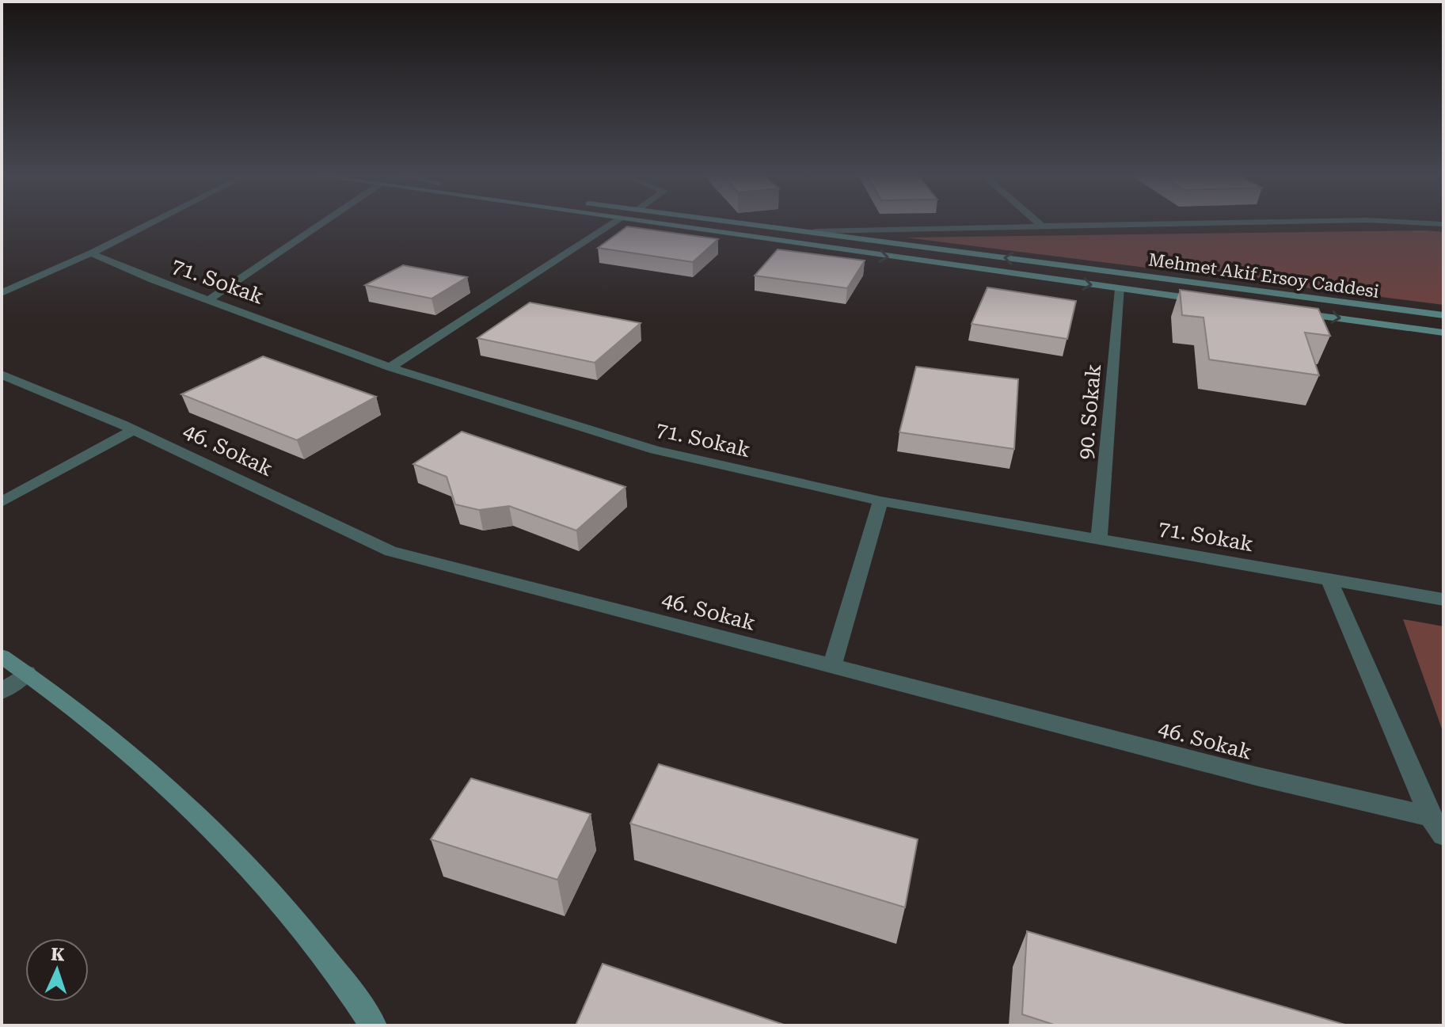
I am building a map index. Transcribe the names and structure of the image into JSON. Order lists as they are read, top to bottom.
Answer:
{
  "streets": {
    "main road": ["Mehmet Akif Ersoy Caddesi"],
    "street": ["71. Sokak", "90. Sokak", "46. Sokak"]
  },
  "crossings": [
    ["Mehmet Akif Ersoy Caddesi", "90. Sokak"],
    ["71. Sokak", "90. Sokak"]
  ],
  "north": "top"
}
